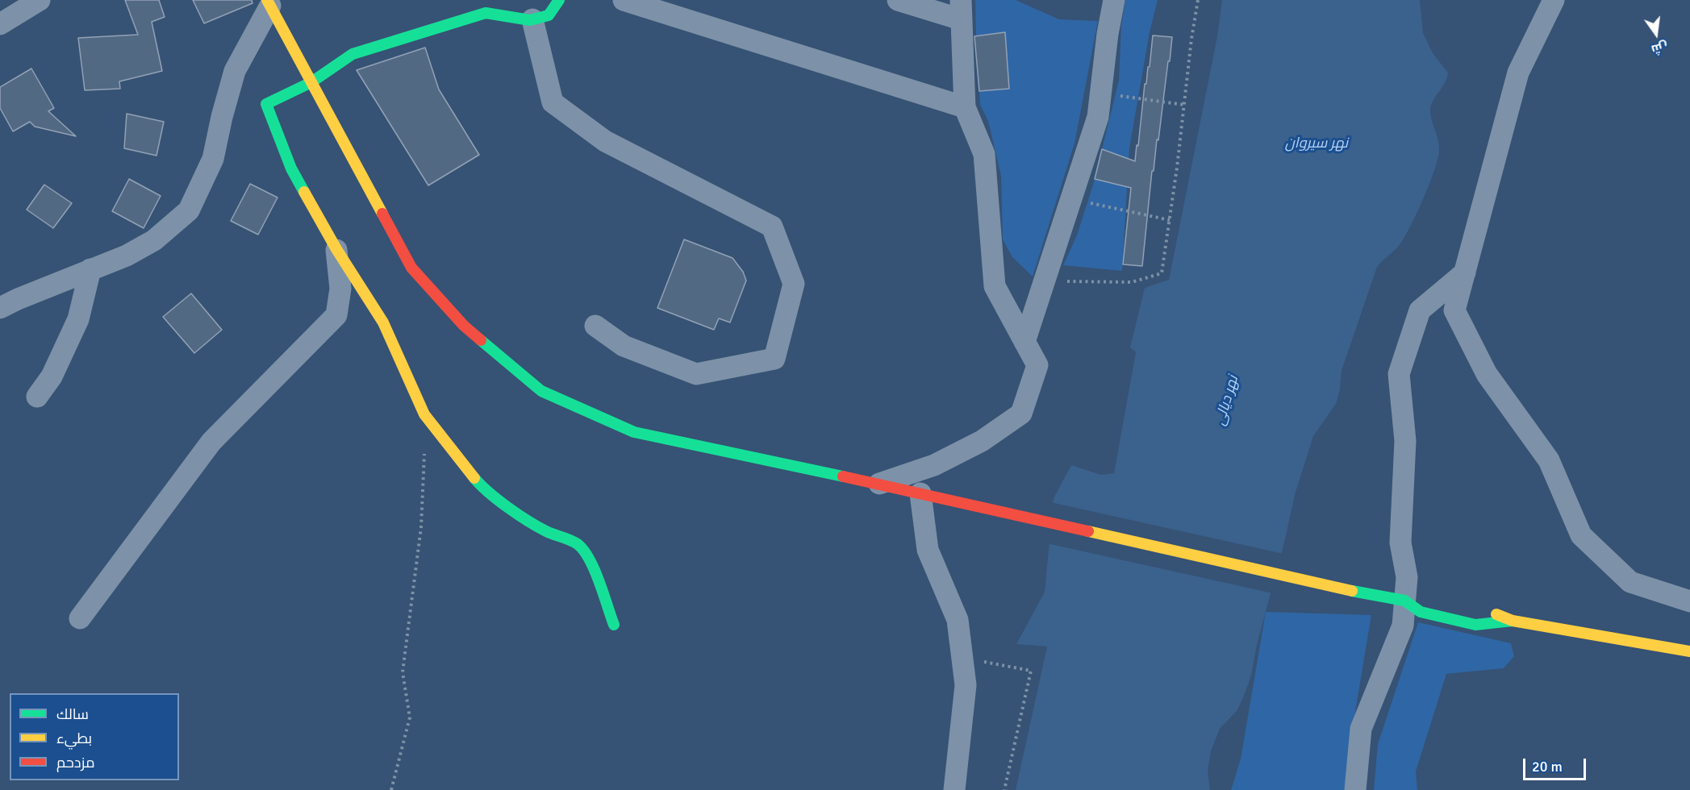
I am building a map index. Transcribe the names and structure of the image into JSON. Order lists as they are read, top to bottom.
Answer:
{
  "water": ["نهر سیروان", "نهر ديالى"],
  "legend": ["سالك", "بطيء", "مزدحم"],
  "scale_bar": "20 m",
  "north": "bottom"
}
